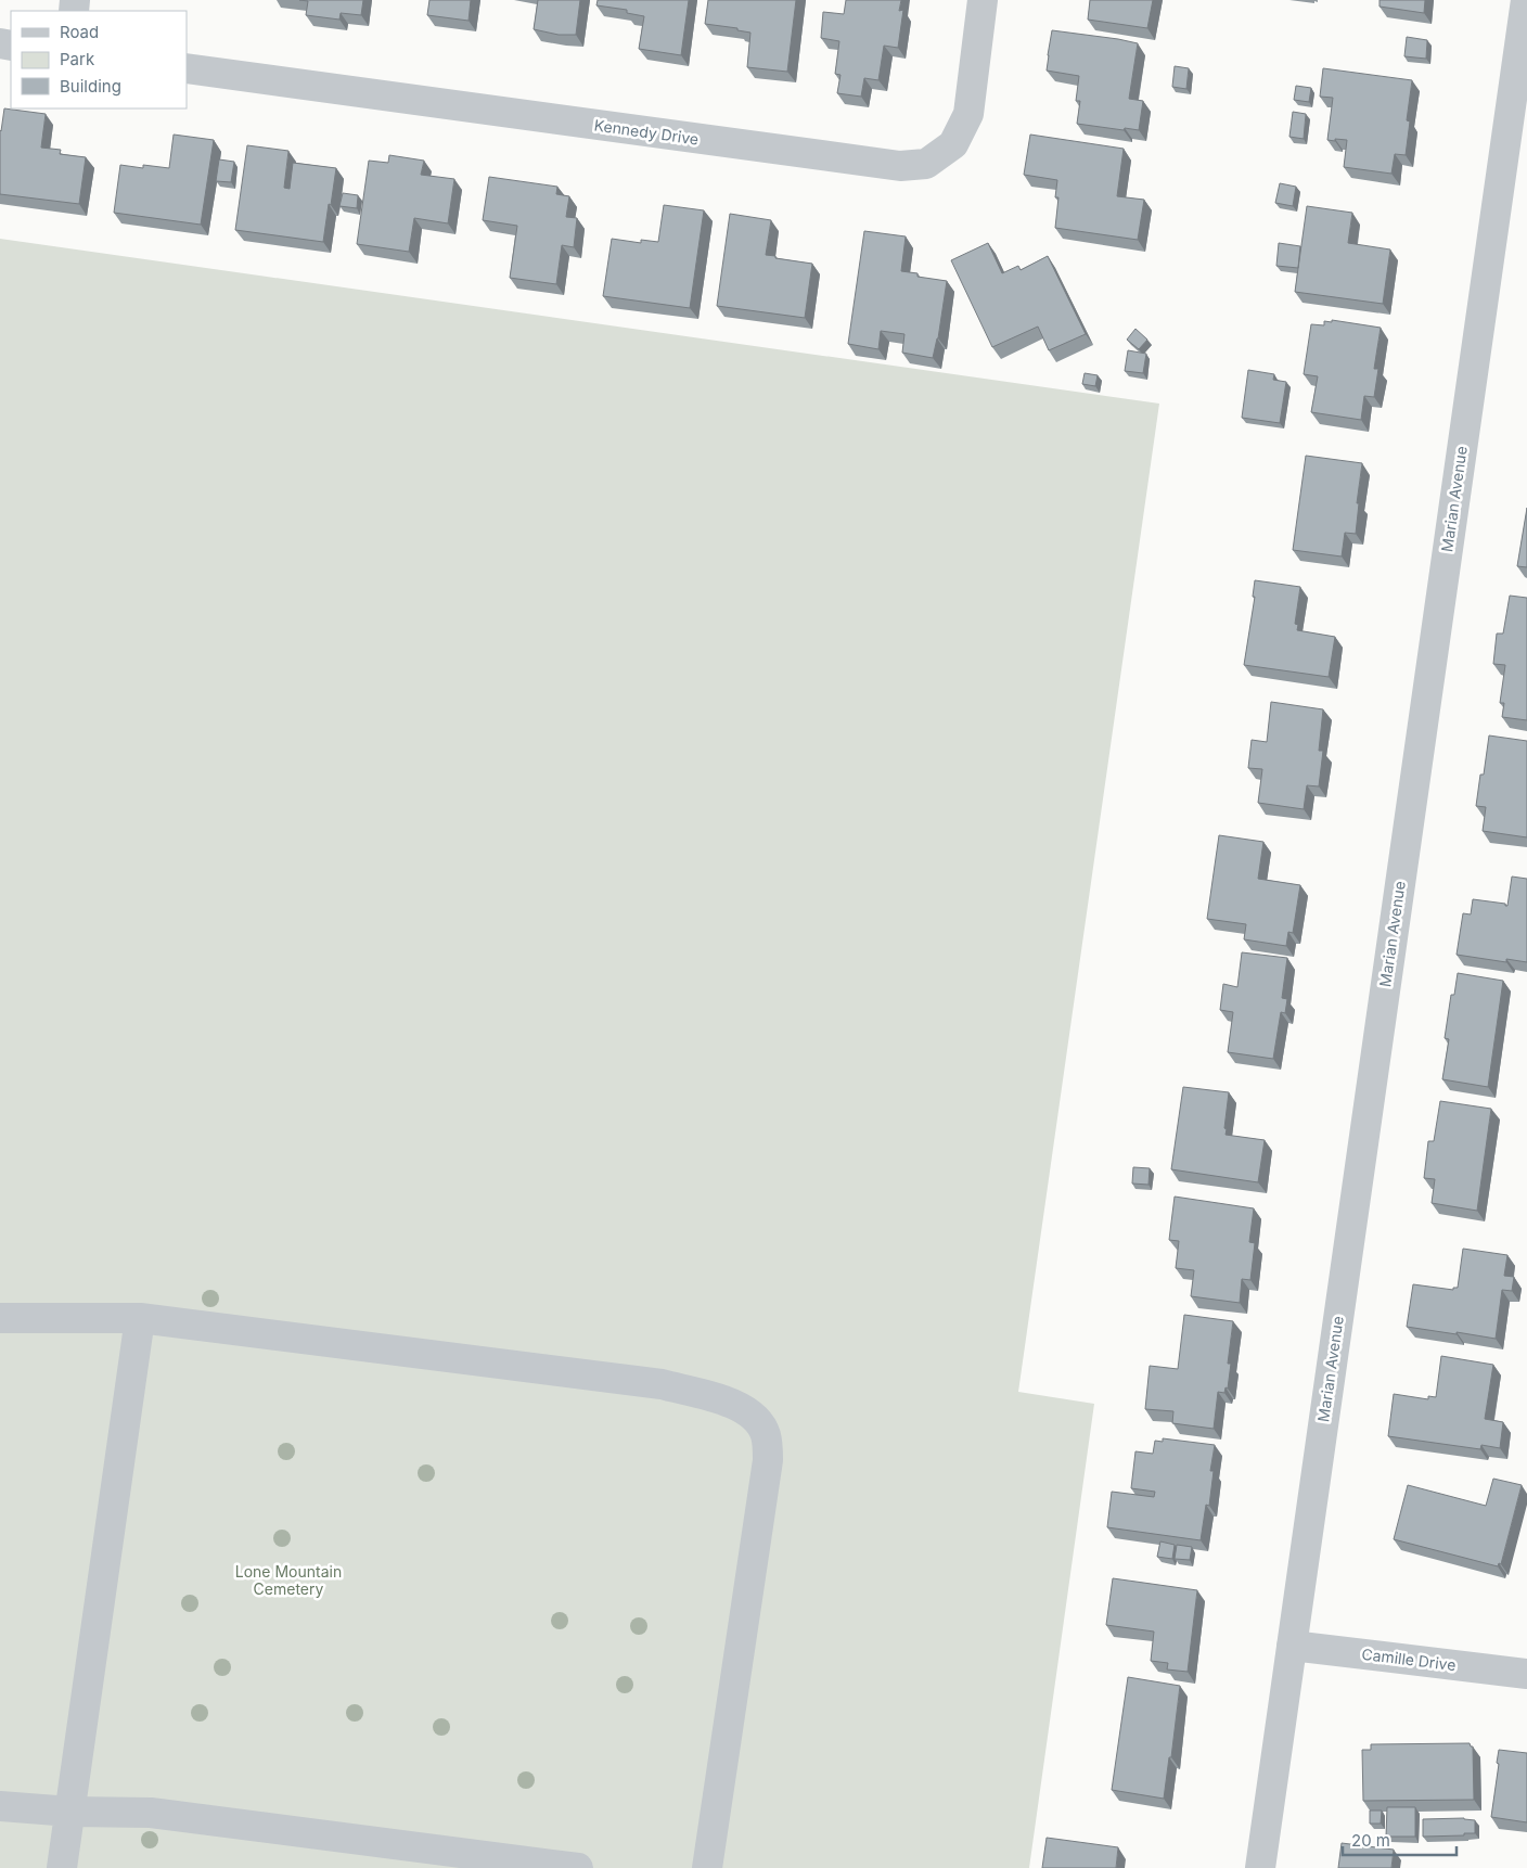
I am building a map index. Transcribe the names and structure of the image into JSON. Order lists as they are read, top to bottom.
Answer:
{
  "streets": {
    "street": ["Kennedy Drive", "Marian Avenue", "Camille Drive"]
  },
  "crossings": [
    ["Marian Avenue", "Camille Drive"]
  ],
  "parks": ["Lone Mountain Cemetery"],
  "legend": ["Road", "Park", "Building"],
  "scale_bar": "20 m"
}
